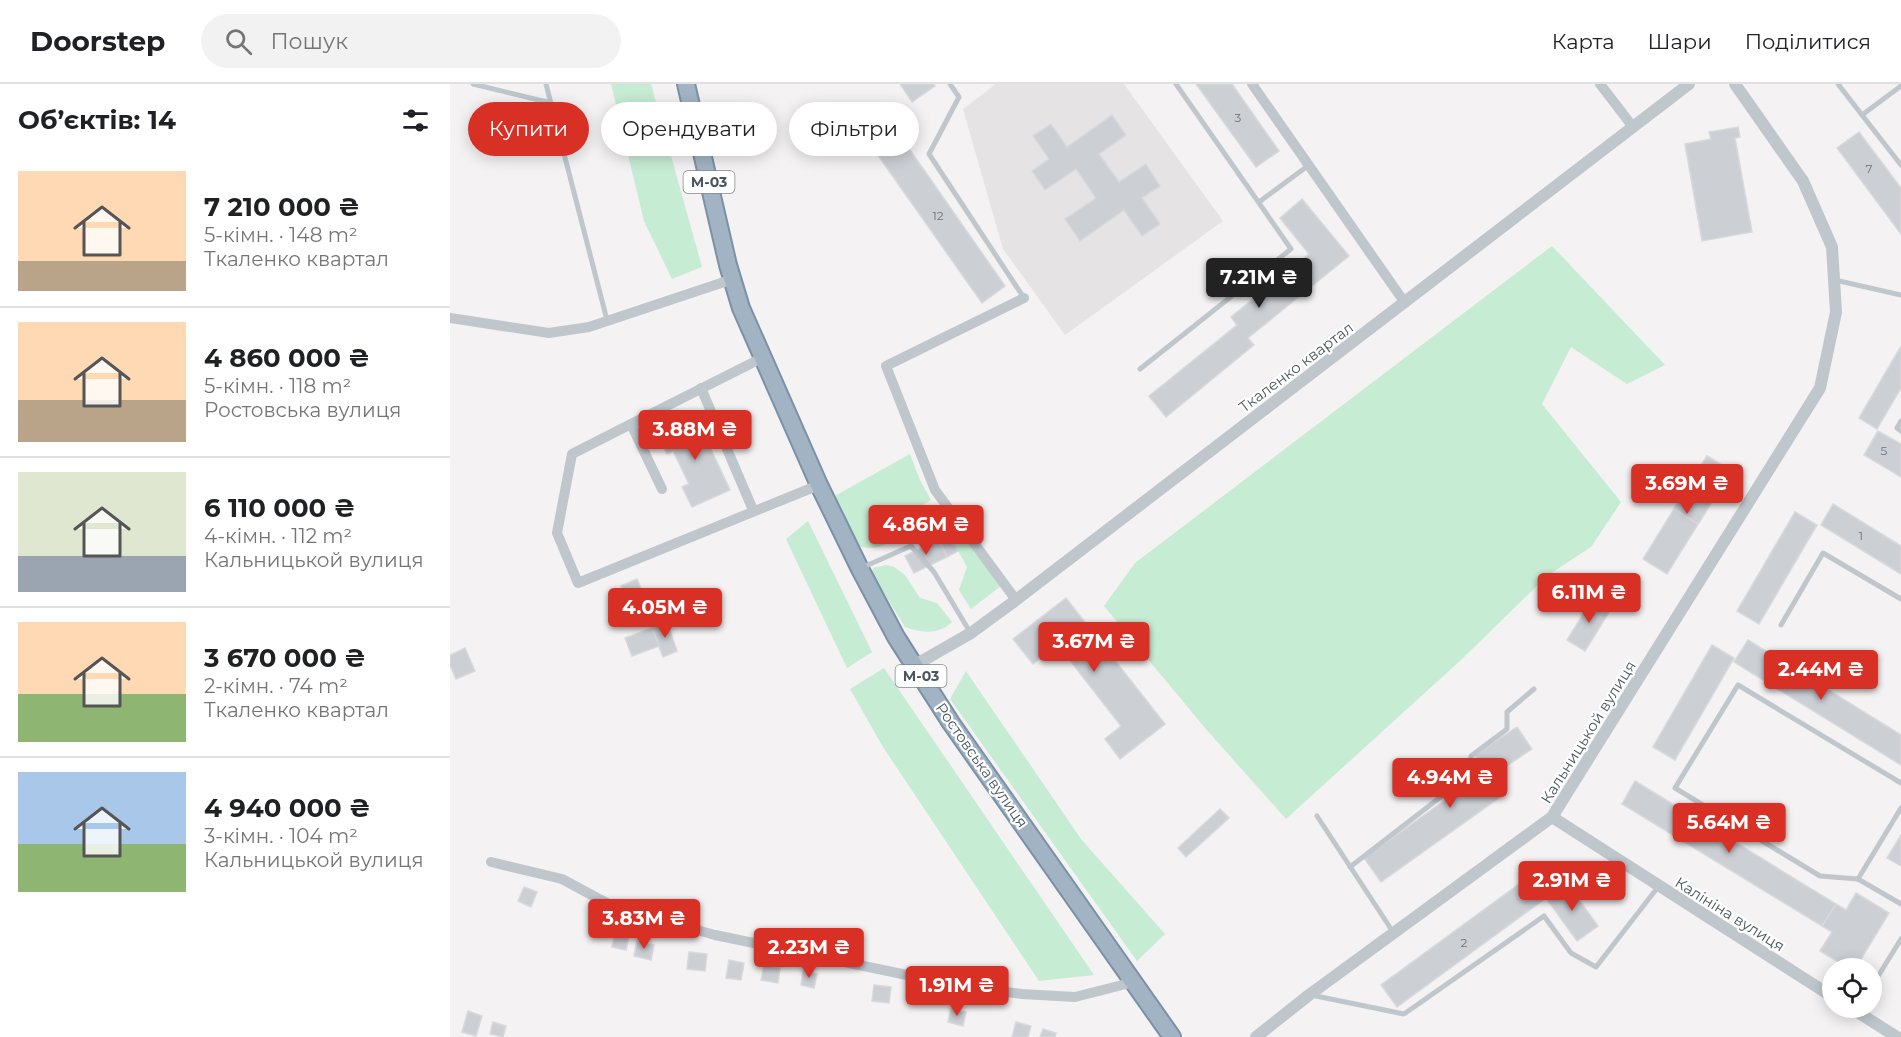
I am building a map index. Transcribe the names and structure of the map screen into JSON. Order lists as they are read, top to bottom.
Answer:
{
  "streets": {
    "highway": ["М-03", "Ростовська вулиця"],
    "street": ["Ткаленко квартал", "Кальницькой вулиця", "Калініна вулиця"]
  },
  "crossings": [
    ["М-03", "Ростовська вулиця"],
    ["Ткаленко квартал", "Ростовська вулиця"],
    ["Кальницькой вулиця", "Калініна вулиця"]
  ],
  "house_numbers": [
    "3",
    "7",
    "12",
    "5",
    "1",
    "2"
  ],
  "page": {
    "header": "Doorstep",
    "search": "Пошук",
    "nav": ["Карта", "Шари", "Поділитися"],
    "heading": "Об’єктів: 14",
    "chip": ["Купити", "Орендувати", "Фільтри"],
    "list": [
      {
        "name": "7 210 000 ₴",
        "note": "5-кімн. · 148 m² · Ткаленко квартал"
      },
      {
        "name": "4 860 000 ₴",
        "note": "5-кімн. · 118 m² · Ростовська вулиця"
      },
      {
        "name": "6 110 000 ₴",
        "note": "4-кімн. · 112 m² · Кальницькой вулиця"
      },
      {
        "name": "3 670 000 ₴",
        "note": "2-кімн. · 74 m² · Ткаленко квартал"
      },
      {
        "name": "4 940 000 ₴",
        "note": "3-кімн. · 104 m² · Кальницькой вулиця"
      }
    ],
    "price": [
      "7.21M ₴",
      "3.88M ₴",
      "3.69M ₴",
      "4.86M ₴",
      "6.11M ₴",
      "4.05M ₴",
      "3.67M ₴",
      "2.44M ₴",
      "4.94M ₴",
      "5.64M ₴",
      "2.91M ₴",
      "3.83M ₴",
      "2.23M ₴",
      "1.91M ₴"
    ]
  }
}
